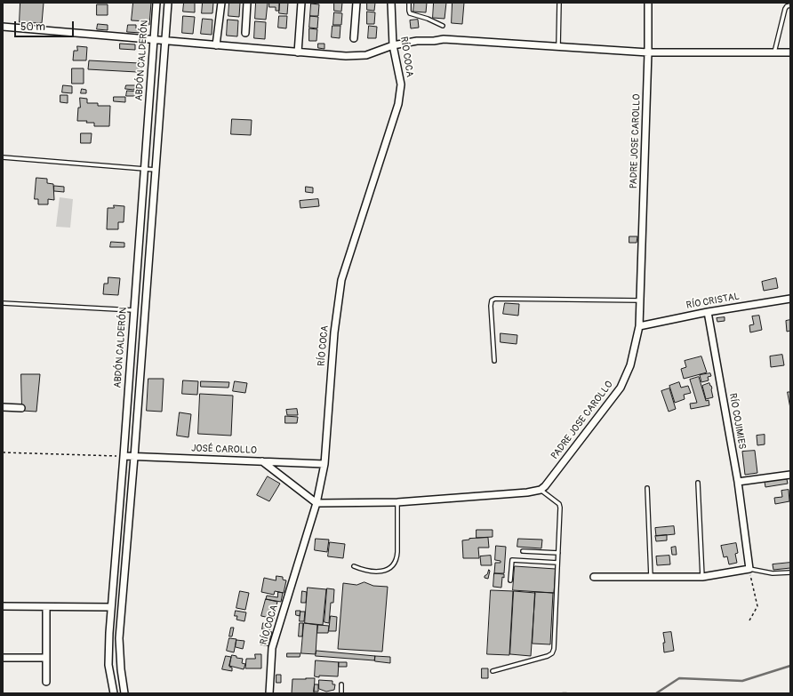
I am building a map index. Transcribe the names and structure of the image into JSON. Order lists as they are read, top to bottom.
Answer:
{
  "streets": {
    "street": [
      "RÍO COCA",
      "ABDÓN CALDERÓN",
      "PADRE JOSE CAROLLO",
      "RÍO CRISTAL",
      "RÍO COJIMIES",
      "JOSÉ CAROLLO"
    ]
  },
  "crossings": [
    ["RÍO COCA", "JOSÉ CAROLLO"],
    ["ABDÓN CALDERÓN", "JOSÉ CAROLLO"],
    ["PADRE JOSE CAROLLO", "RÍO CRISTAL"],
    ["RÍO CRISTAL", "RÍO COJIMIES"]
  ],
  "scale_bar": "50 m"
}
